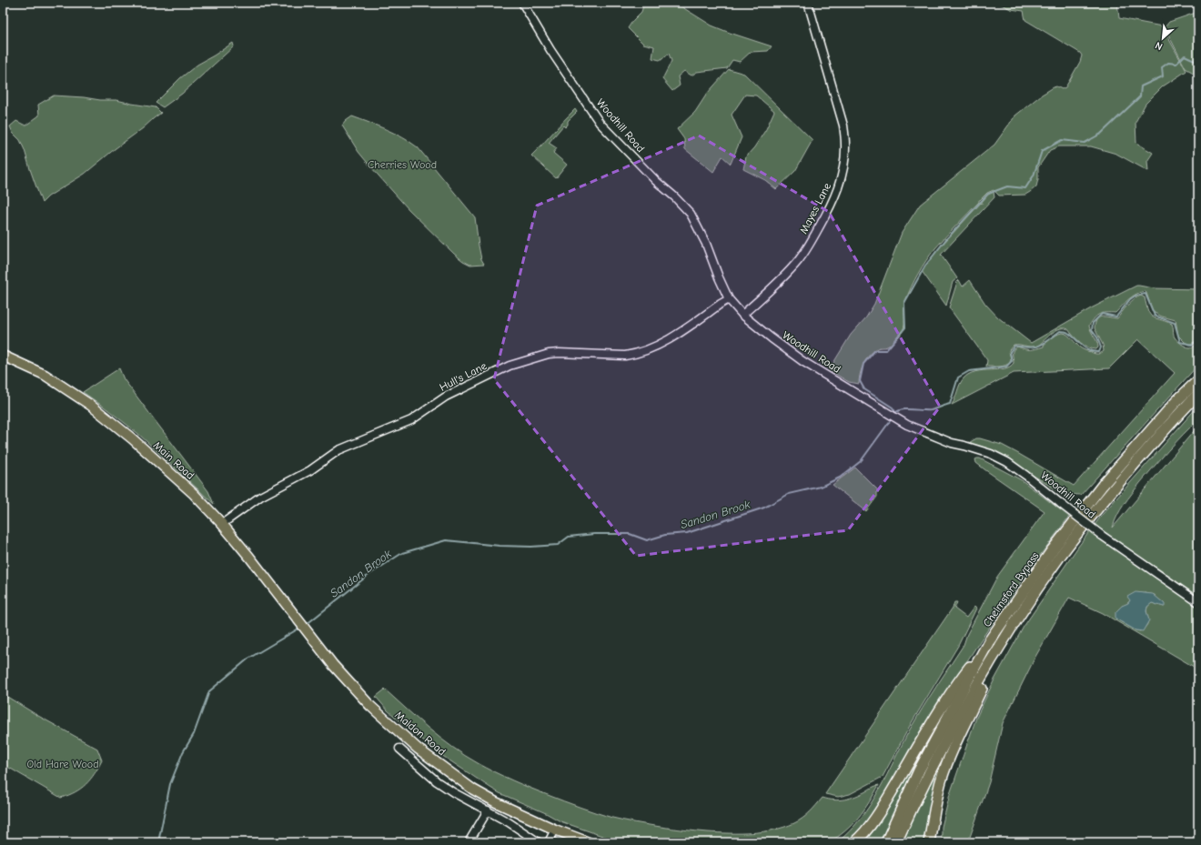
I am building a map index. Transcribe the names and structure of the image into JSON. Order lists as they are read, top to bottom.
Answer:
{
  "streets": {
    "highway": ["Chelmsford Bypass"],
    "main road": ["Main Road", "Maldon Road"],
    "street": ["Woodhill Road", "Mayes Lane", "Hull's Lane"]
  },
  "crossings": [
    ["Woodhill Road", "Mayes Lane"],
    ["Woodhill Road", "Hull's Lane"],
    ["Hull's Lane", "Main Road"],
    ["Main Road", "Maldon Road"]
  ],
  "water": ["Sandon Brook"],
  "parks": ["Cherries Wood", "Old Hare Wood"],
  "north": "bottom left"
}
